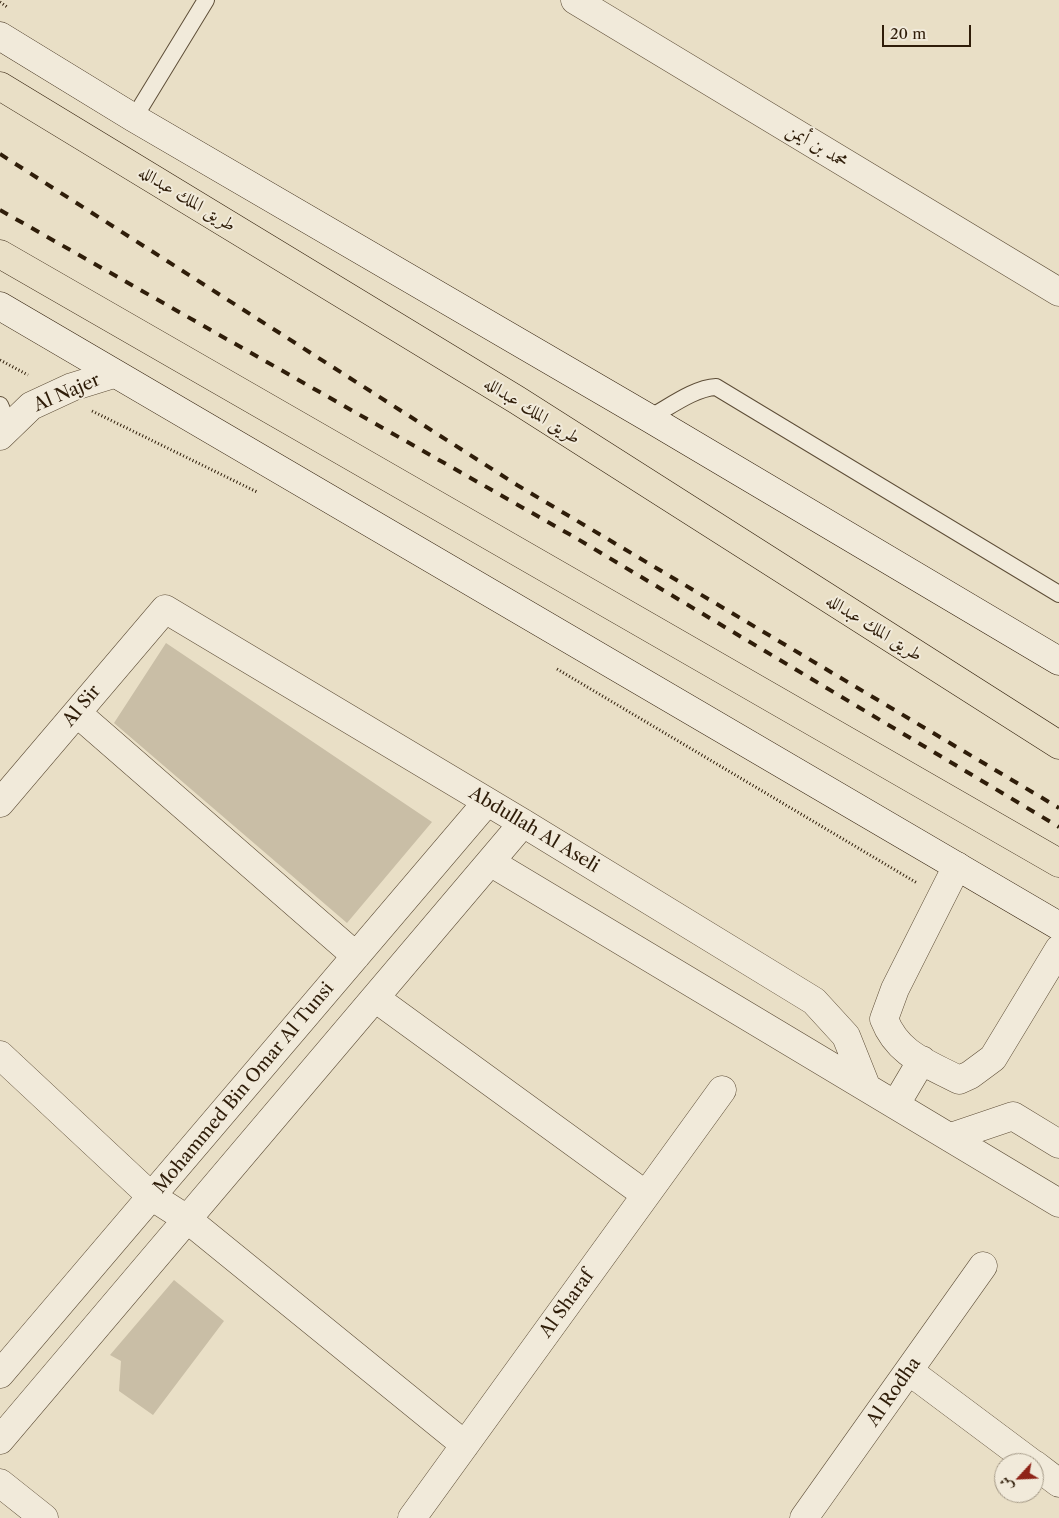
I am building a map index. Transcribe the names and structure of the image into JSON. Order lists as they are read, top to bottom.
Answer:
{
  "streets": {
    "highway": ["طريق الملك عبدالله"],
    "street": [
      "محمد بن أيمن",
      "Al Najer",
      "Al Sir",
      "Abdullah Al Aseli",
      "Mohammed Bin Omar Al Tunsi",
      "Al Sharaf",
      "Al Rodha"
    ]
  },
  "crossings": [
    ["Al Sir", "Abdullah Al Aseli"],
    ["Abdullah Al Aseli", "Mohammed Bin Omar Al Tunsi"]
  ],
  "scale_bar": "20 m",
  "north": "bottom left"
}
